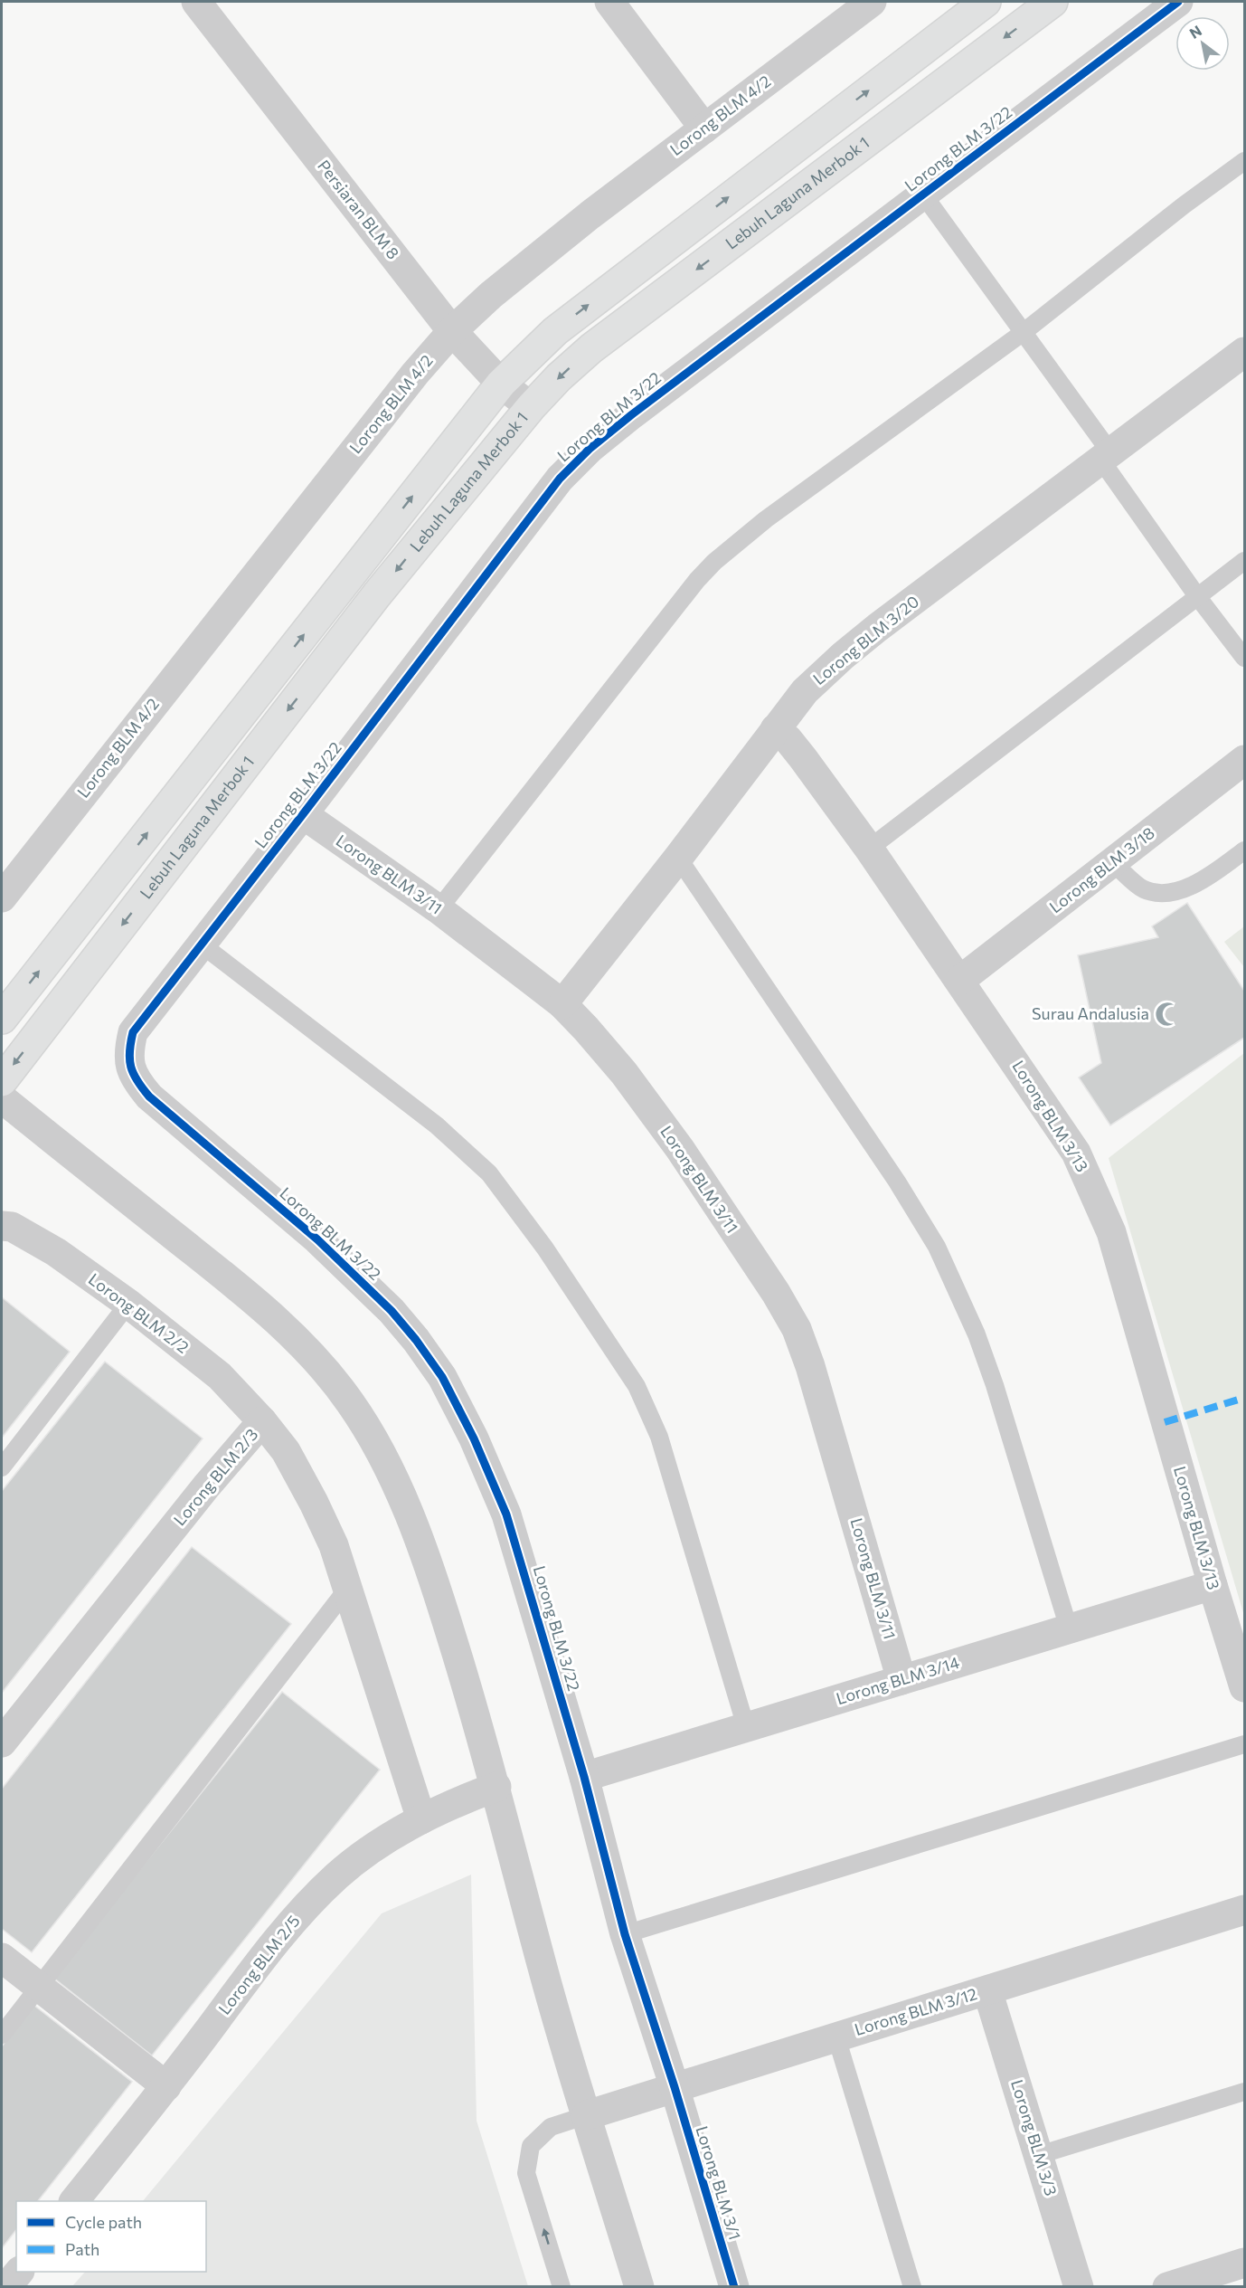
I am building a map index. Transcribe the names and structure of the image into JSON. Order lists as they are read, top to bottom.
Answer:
{
  "streets": {
    "street": [
      "Lorong BLM 4/2",
      "Lorong BLM 3/22",
      "Lebuh Laguna Merbok 1",
      "Persiaran BLM 8",
      "Lorong BLM 3/20",
      "Lorong BLM 3/18",
      "Lorong BLM 3/11",
      "Lorong BLM 3/13",
      "Lorong BLM 2/2",
      "Lorong BLM 2/3",
      "Lorong BLM 3/14",
      "Lorong BLM 2/5",
      "Lorong BLM 3/12",
      "Lorong BLM 3/3",
      "Lorong BLM 3/1"
    ]
  },
  "crossings": [
    ["Lorong BLM 4/2", "Persiaran BLM 8"],
    ["Lorong BLM 3/22", "Lorong BLM 3/11"],
    ["Lorong BLM 3/22", "Lorong BLM 3/14"],
    ["Lorong BLM 3/22", "Lorong BLM 3/1"],
    ["Lebuh Laguna Merbok 1", "Persiaran BLM 8"],
    ["Lorong BLM 3/20", "Lorong BLM 3/11"],
    ["Lorong BLM 3/20", "Lorong BLM 3/13"],
    ["Lorong BLM 3/18", "Lorong BLM 3/13"],
    ["Lorong BLM 3/11", "Lorong BLM 3/14"],
    ["Lorong BLM 3/13", "Lorong BLM 3/14"],
    ["Lorong BLM 2/2", "Lorong BLM 2/3"],
    ["Lorong BLM 2/3", "Lorong BLM 2/5"],
    ["Lorong BLM 3/12", "Lorong BLM 3/3"],
    ["Lorong BLM 3/12", "Lorong BLM 3/1"]
  ],
  "places": {
    "mosque": ["Surau Andalusia"]
  },
  "legend": ["Cycle path", "Path"],
  "north": "top left"
}
